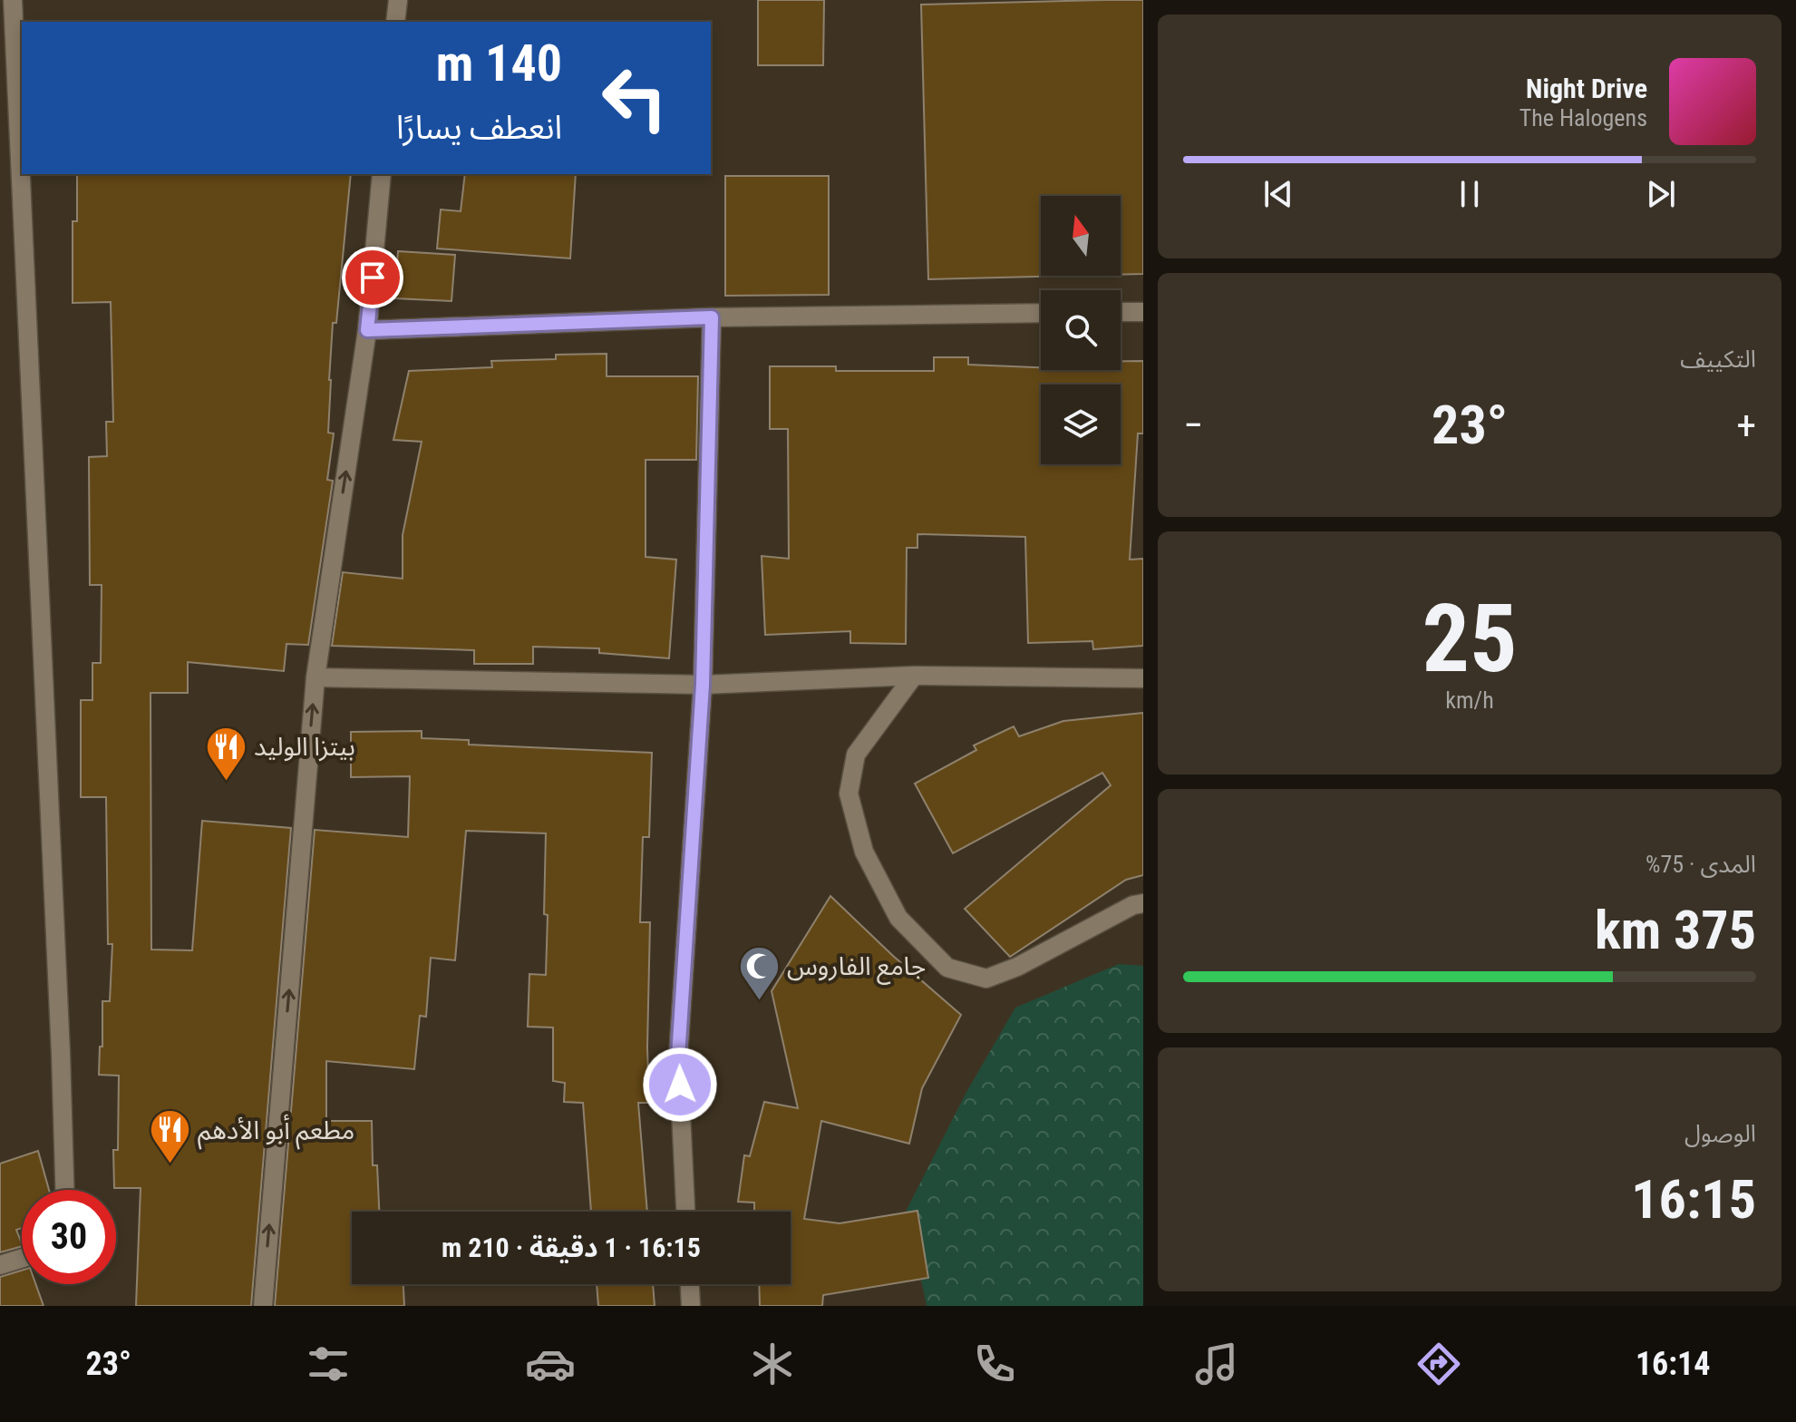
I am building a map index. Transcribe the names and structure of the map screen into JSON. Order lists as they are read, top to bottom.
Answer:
{
  "places": {
    "restaurant": ["بيتزا الوليد", "مطعم أبو الأدهم"],
    "mosque": ["جامع الفاروس"]
  },
  "north": "top",
  "page": {
    "turn": ["140 m", "انعطف يسارًا"],
    "song": ["Night Drive", "The Halogens"],
    "tile": [
      "التكييف",
      ["25", "km/h"],
      ["المدى · 75%", "375 km"],
      ["الوصول", "16:15"]
    ],
    "heat": ["−", "23°", "+"],
    "limit": "30",
    "trip": "16:15 · 1 دقيقة · 210 m",
    "tabs": ["16:14", "23°"]
  }
}
